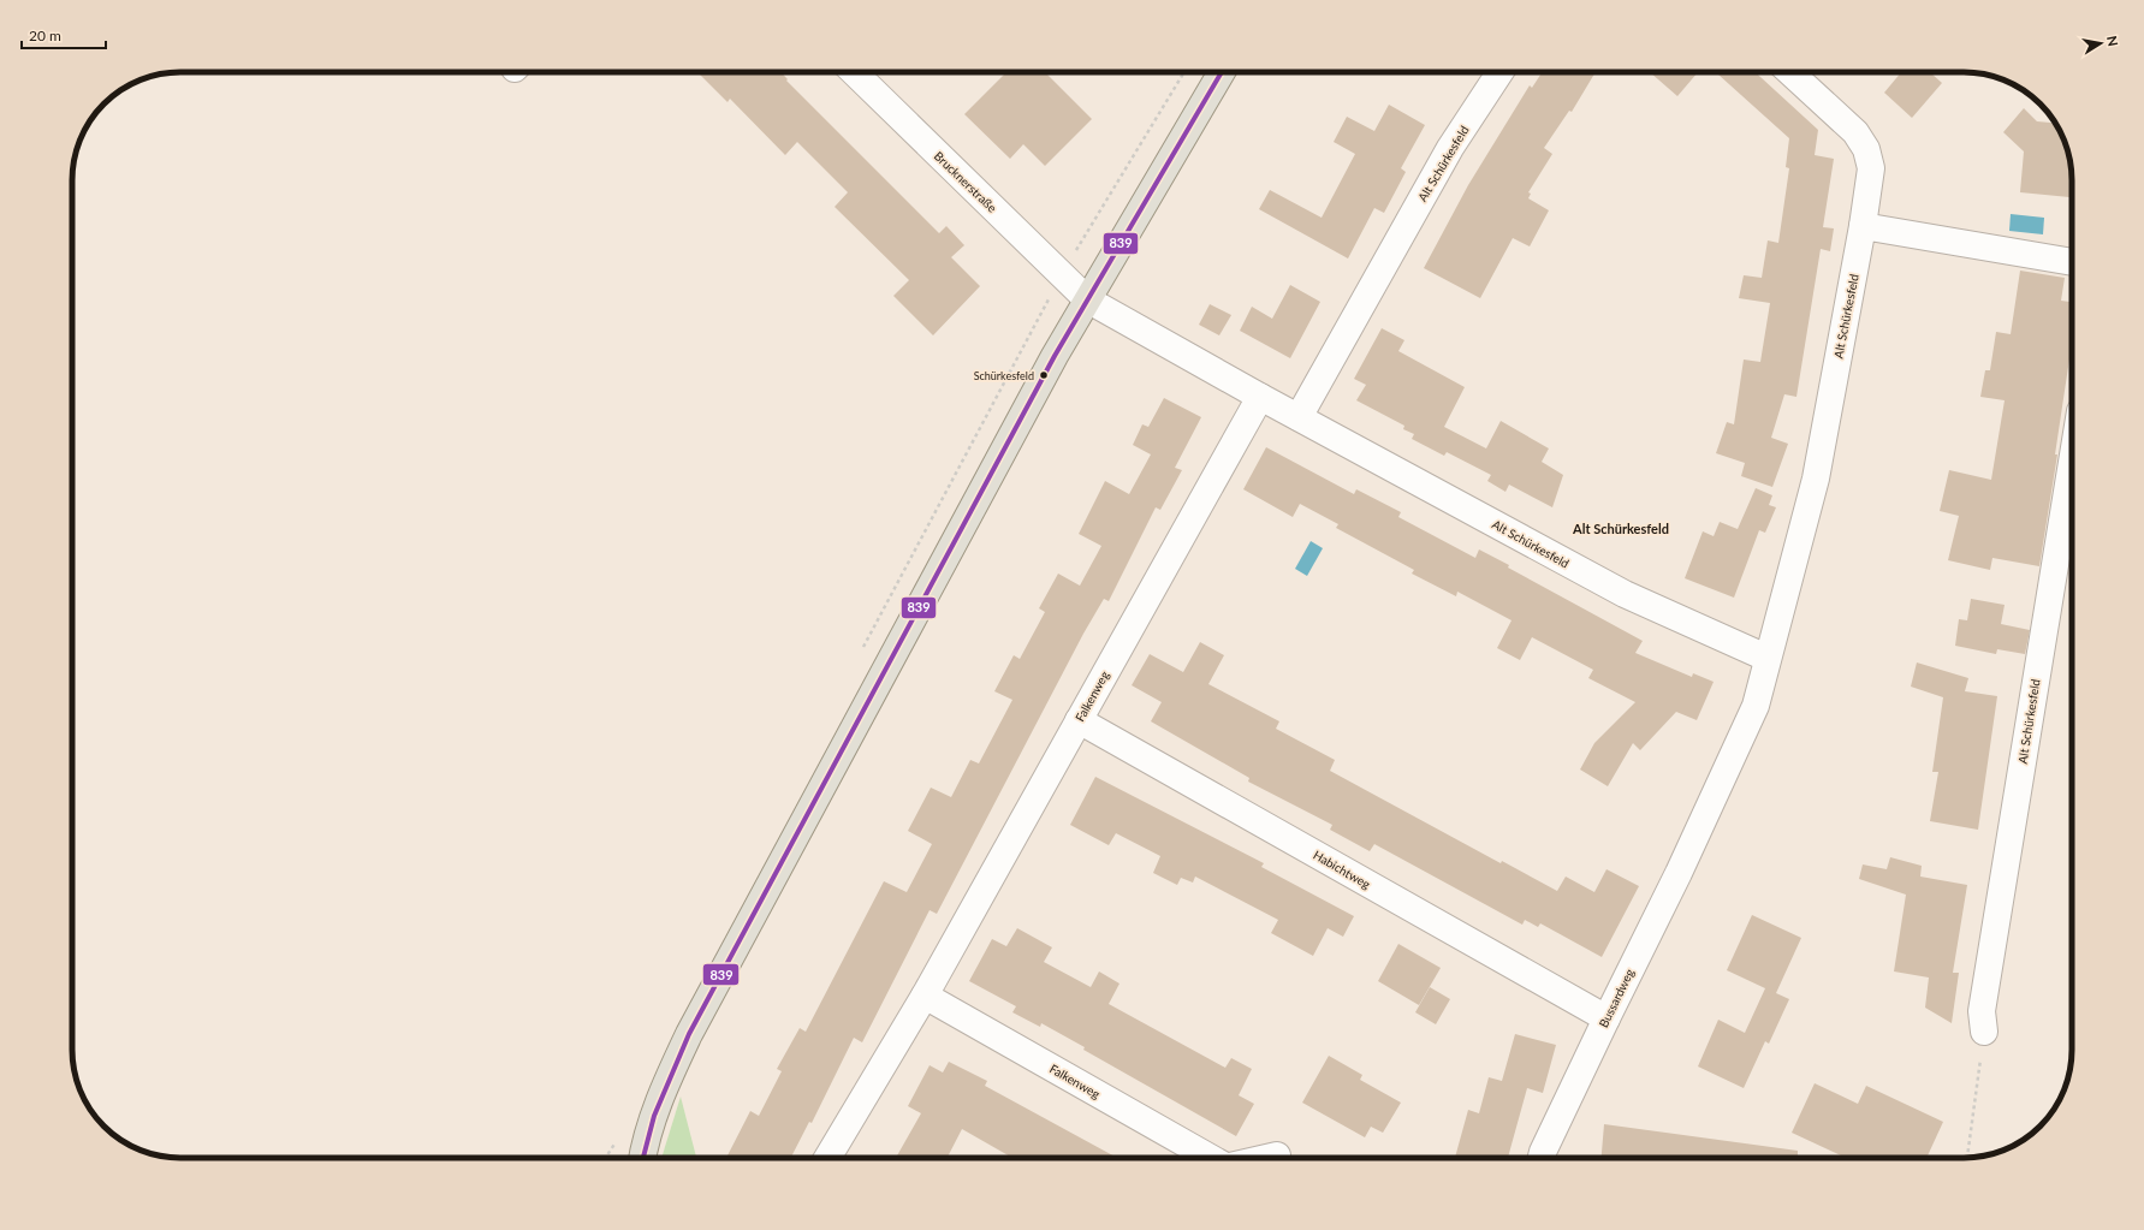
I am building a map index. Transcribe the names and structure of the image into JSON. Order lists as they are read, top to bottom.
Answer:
{
  "streets": {
    "street": [
      "Alt Schürkesfeld",
      "Brucknerstraße",
      "Falkenweg",
      "Habichtweg",
      "Bussardweg"
    ]
  },
  "crossings": [
    ["Alt Schürkesfeld", "Brucknerstraße"],
    ["Alt Schürkesfeld", "Falkenweg"],
    ["Alt Schürkesfeld", "Bussardweg"],
    ["Falkenweg", "Habichtweg"],
    ["Habichtweg", "Bussardweg"]
  ],
  "districts": ["Alt Schürkesfeld"],
  "places": ["Schürkesfeld"],
  "lines": ["transit line 839"],
  "scale_bar": "20 m",
  "north": "right"
}
